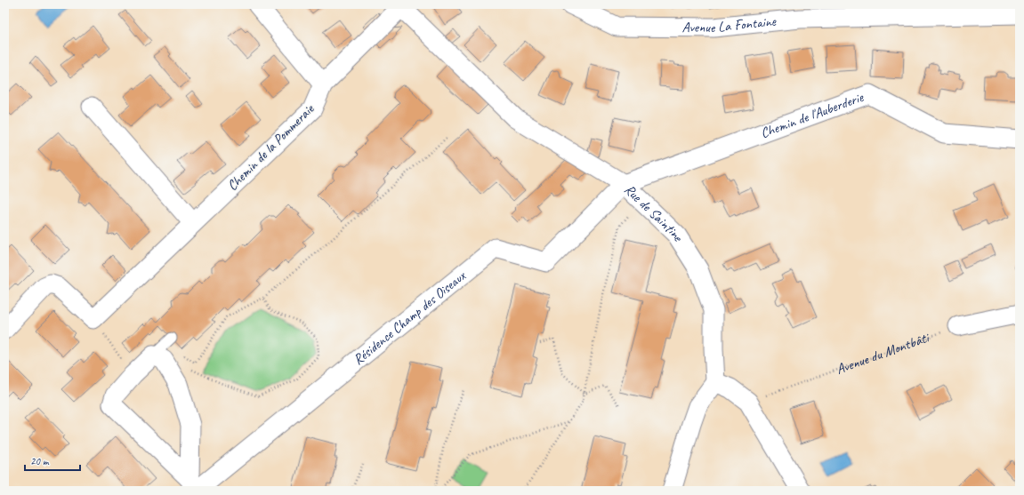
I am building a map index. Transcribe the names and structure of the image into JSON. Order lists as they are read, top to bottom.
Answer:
{
  "streets": {
    "street": [
      "Avenue La Fontaine",
      "Chemin de l'Auberderie",
      "Chemin de la Pommeraie",
      "Rue de Saintine",
      "Résidence Champ des Oiseaux"
    ],
    "path": ["Avenue du Montbâti"]
  },
  "crossings": [
    ["Chemin de l'Auberderie", "Rue de Saintine"],
    ["Chemin de l'Auberderie", "Résidence Champ des Oiseaux"],
    ["Chemin de la Pommeraie", "Rue de Saintine"],
    ["Rue de Saintine", "Résidence Champ des Oiseaux"]
  ],
  "scale_bar": "20 m"
}
